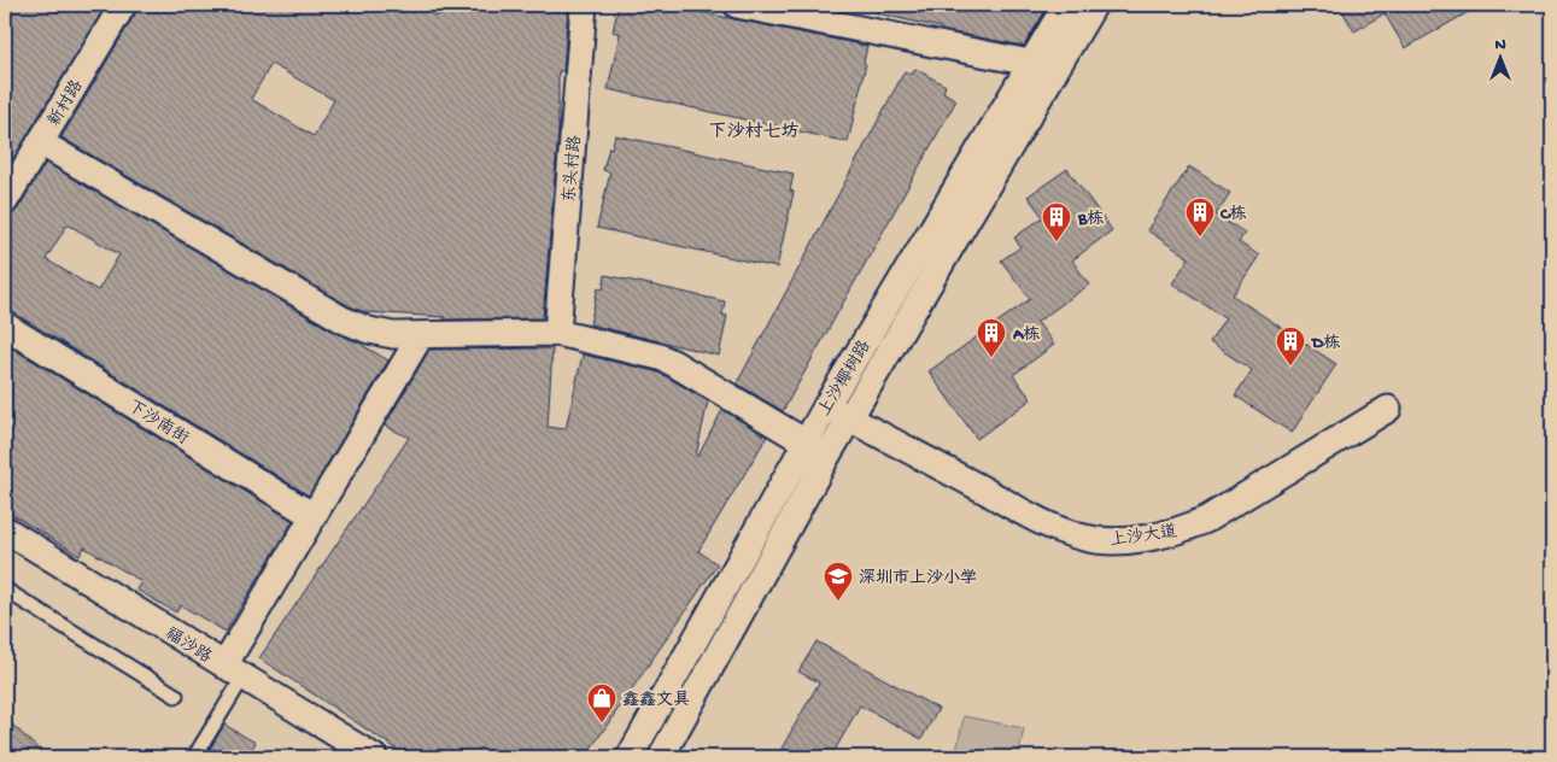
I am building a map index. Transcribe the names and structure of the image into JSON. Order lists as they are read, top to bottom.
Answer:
{
  "streets": {
    "street": [
      "新村路",
      "东头村路",
      "上沙椰树路",
      "下沙南街",
      "上沙大道",
      "福沙路"
    ]
  },
  "crossings": [
    ["上沙椰树路", "上沙大道"]
  ],
  "districts": ["下沙村七坊"],
  "places": {
    "building": [
      "C栋",
      "B栋",
      "A栋",
      "D栋"
    ],
    "school or university": ["深圳市上沙小学"],
    "shop": ["鑫鑫文具"]
  },
  "north": "top"
}
